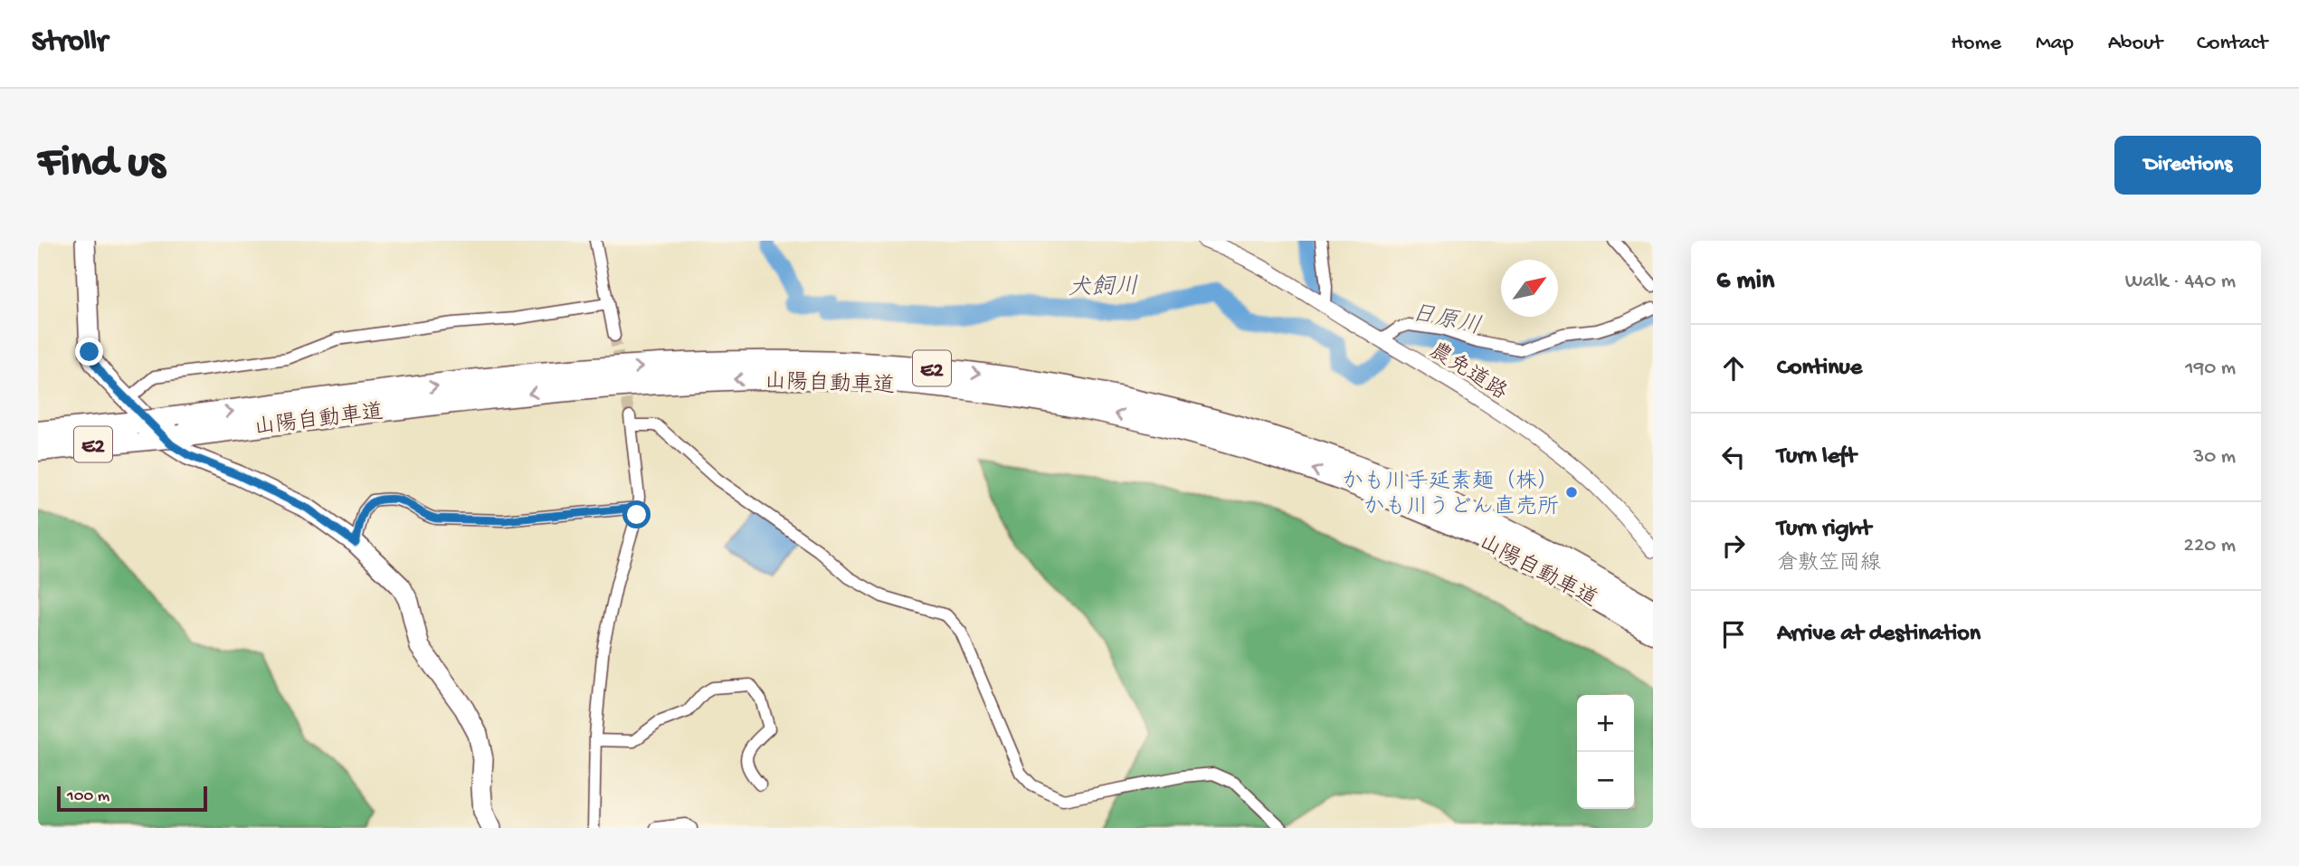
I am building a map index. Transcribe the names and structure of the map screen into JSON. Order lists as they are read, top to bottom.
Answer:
{
  "streets": {
    "highway": ["E2", "山陽自動車道"],
    "street": ["農免道路"]
  },
  "water": ["犬飼川", "日原川"],
  "places": ["かも川手延素麺（株） かも川うどん直売所"],
  "scale_bar": "100 m",
  "north": "top right",
  "page": {
    "header": "Strollr",
    "nav": [
      "Home",
      "Map",
      "About",
      "Contact"
    ],
    "buttons": "Directions",
    "title": "Find us",
    "heading": ["6 min", "Walk · 440 m"],
    "list": [
      ["Continue", "190 m"],
      ["Turn left", "30 m"],
      ["Turn right", "倉敷笠岡線", "220 m"],
      "Arrive at destination"
    ],
    "map_buttons": ["+", "−"],
    "scale": "100 m"
  }
}
